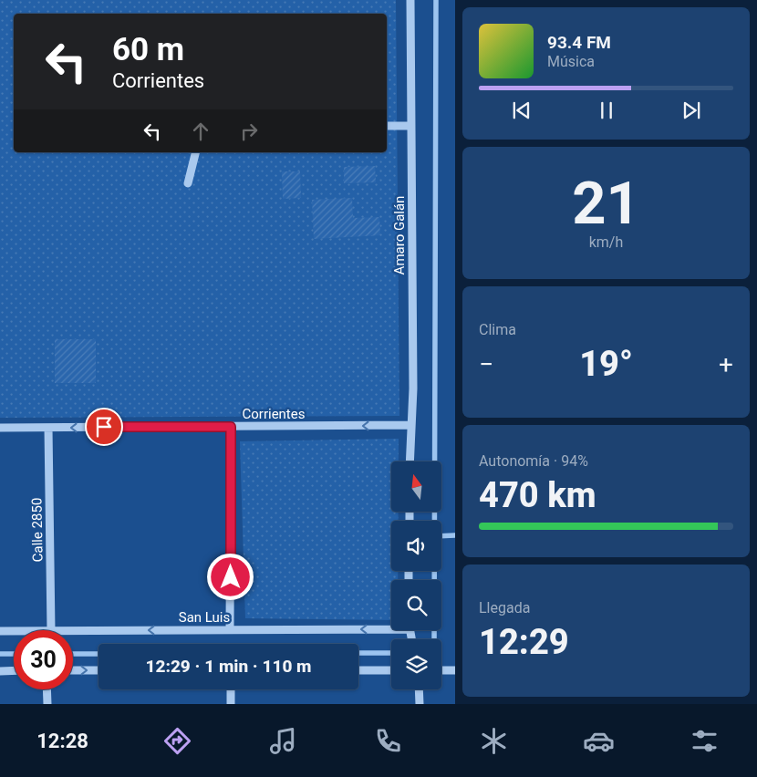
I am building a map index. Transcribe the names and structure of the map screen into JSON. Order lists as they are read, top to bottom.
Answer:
{
  "streets": {
    "street": [
      "Amaro Galán",
      "Corrientes",
      "Calle 2850",
      "San Luis"
    ]
  },
  "crossings": [
    ["Amaro Galán", "Corrientes"],
    ["Corrientes", "Calle 2850"]
  ],
  "one_way": ["Corrientes", "San Luis"],
  "north": "top",
  "page": {
    "turn": ["60 m", "Corrientes"],
    "song": ["93.4 FM", "Música"],
    "tile": [
      ["21", "km/h"],
      "Clima",
      ["Autonomía · 94%", "470 km"],
      ["Llegada", "12:29"]
    ],
    "heat": ["−", "19°", "+"],
    "limit": "30",
    "trip": "12:29 · 1 min · 110 m",
    "tabs": "12:28"
  }
}
